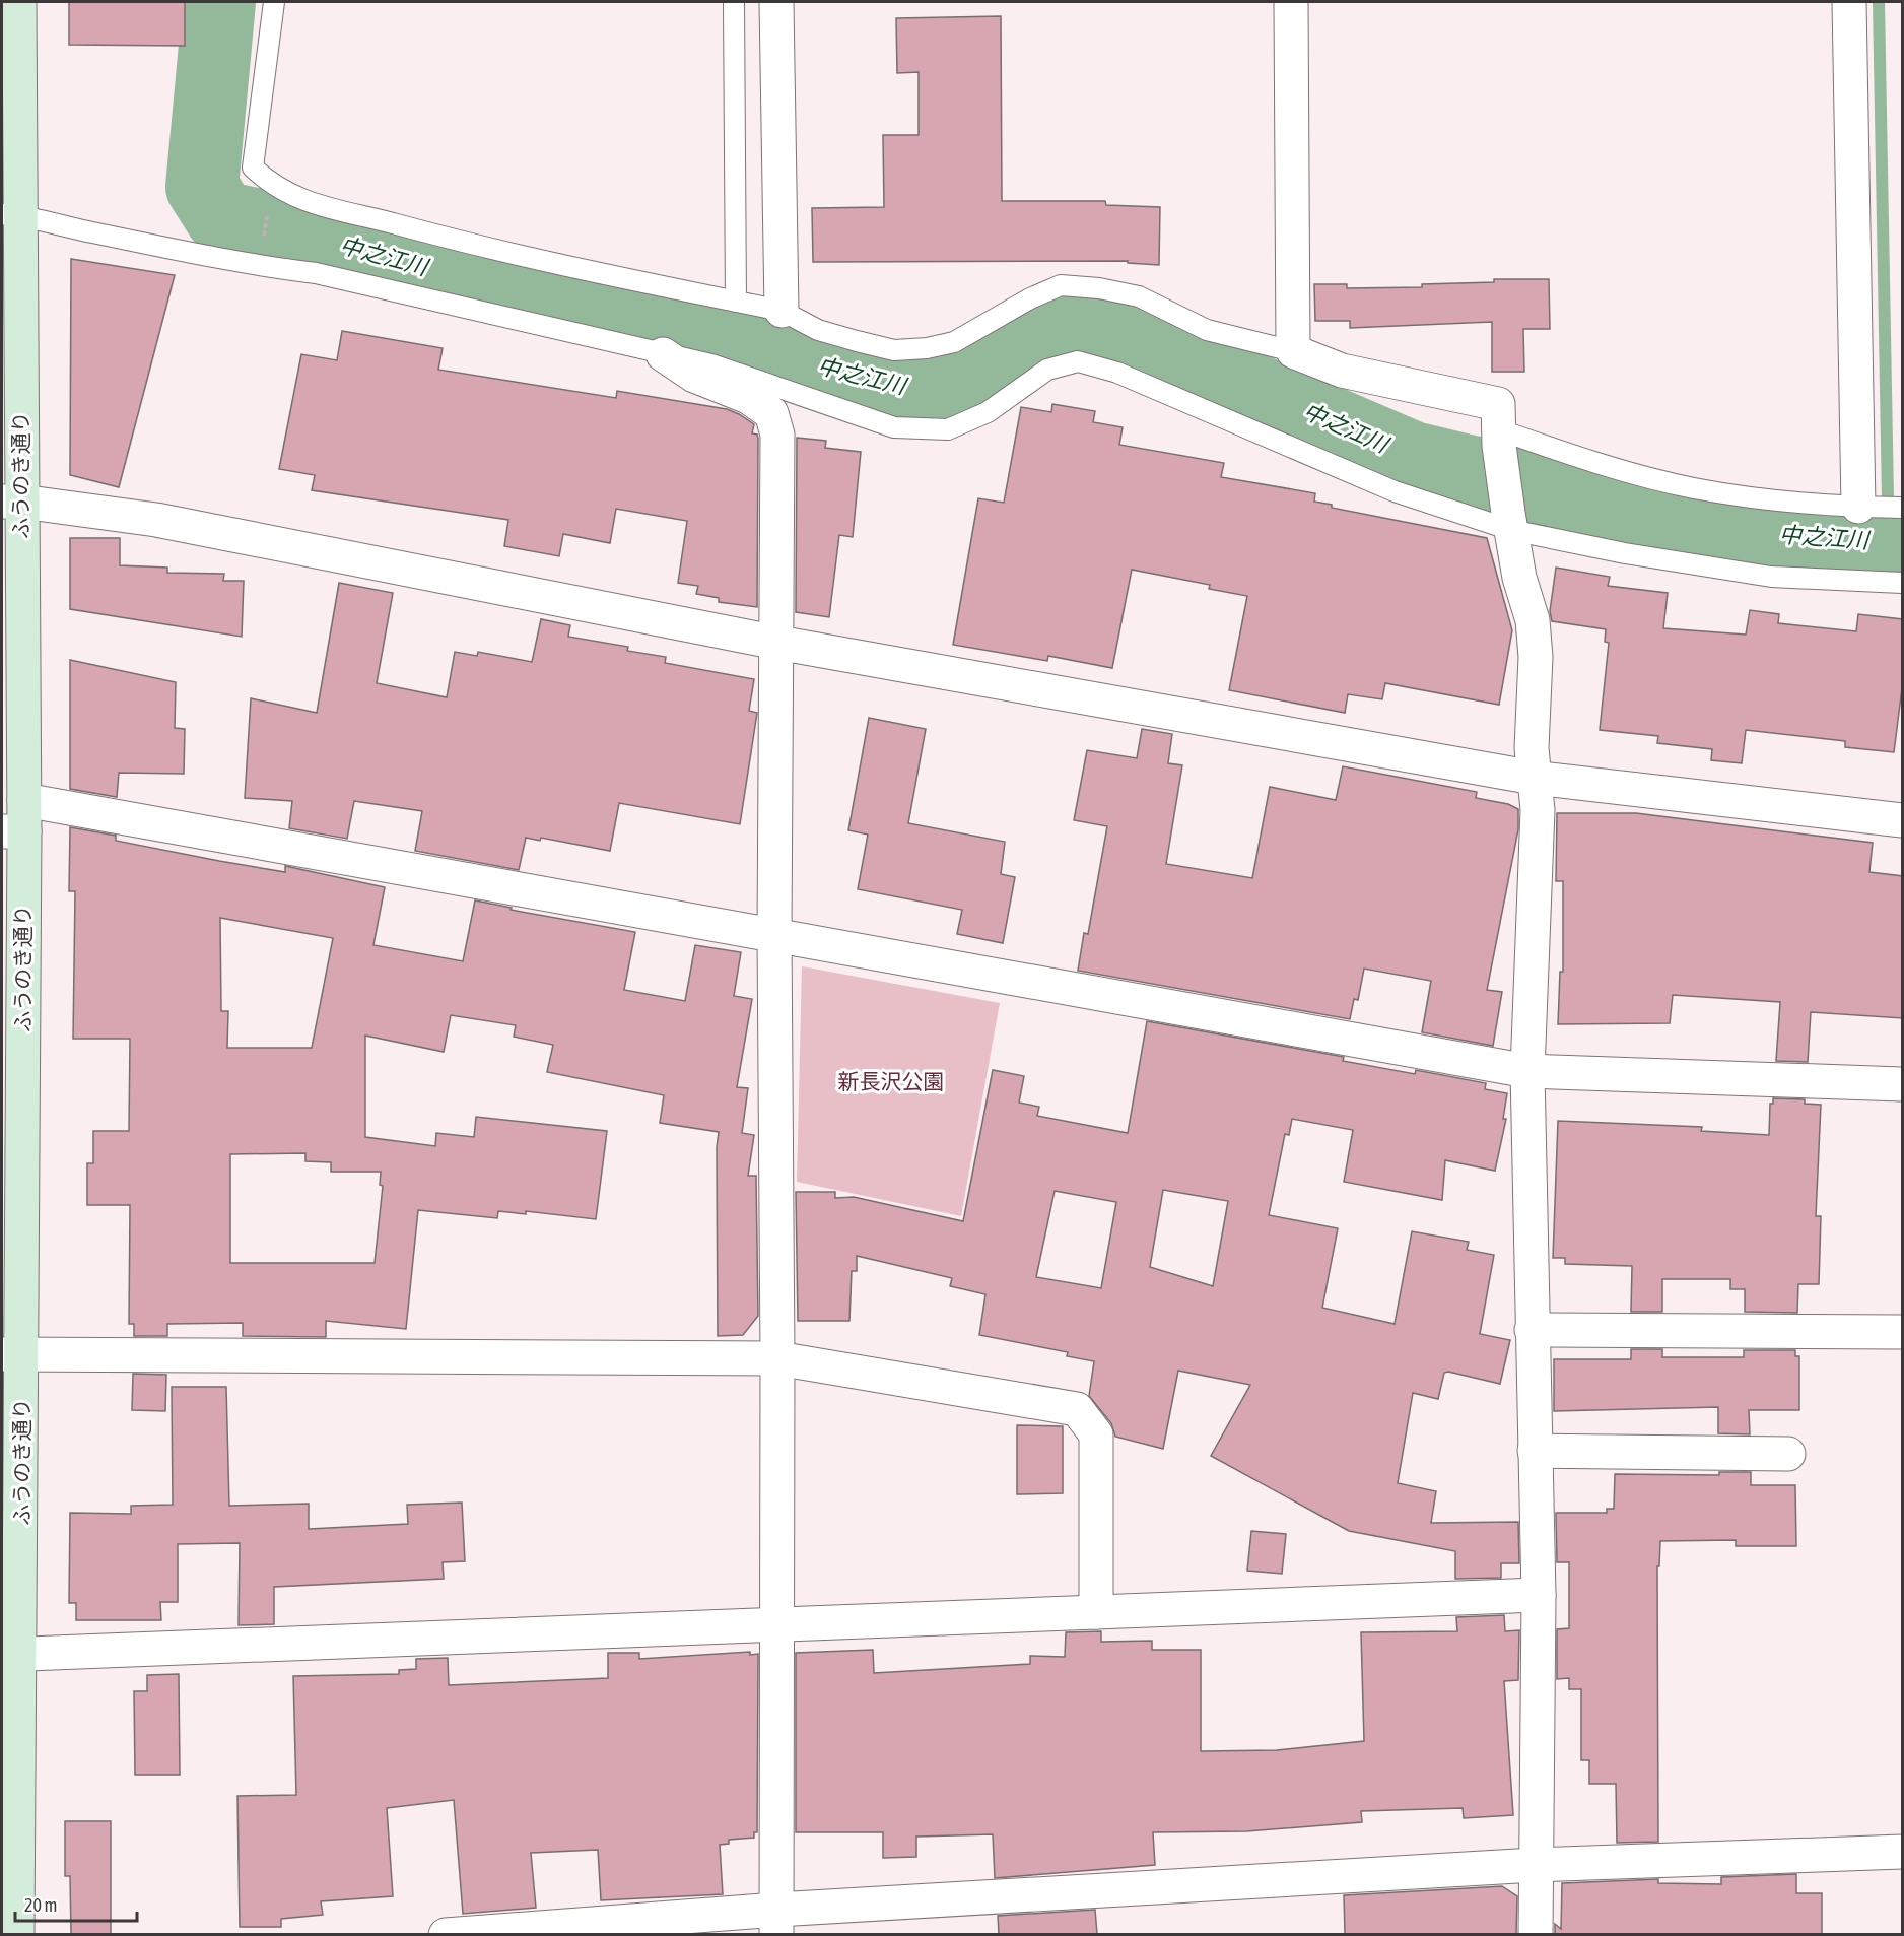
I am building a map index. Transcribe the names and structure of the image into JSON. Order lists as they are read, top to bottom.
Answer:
{
  "streets": {
    "street": ["ふうのき通り"]
  },
  "water": ["中之江川"],
  "parks": ["新長沢公園"],
  "scale_bar": "20 m"
}
